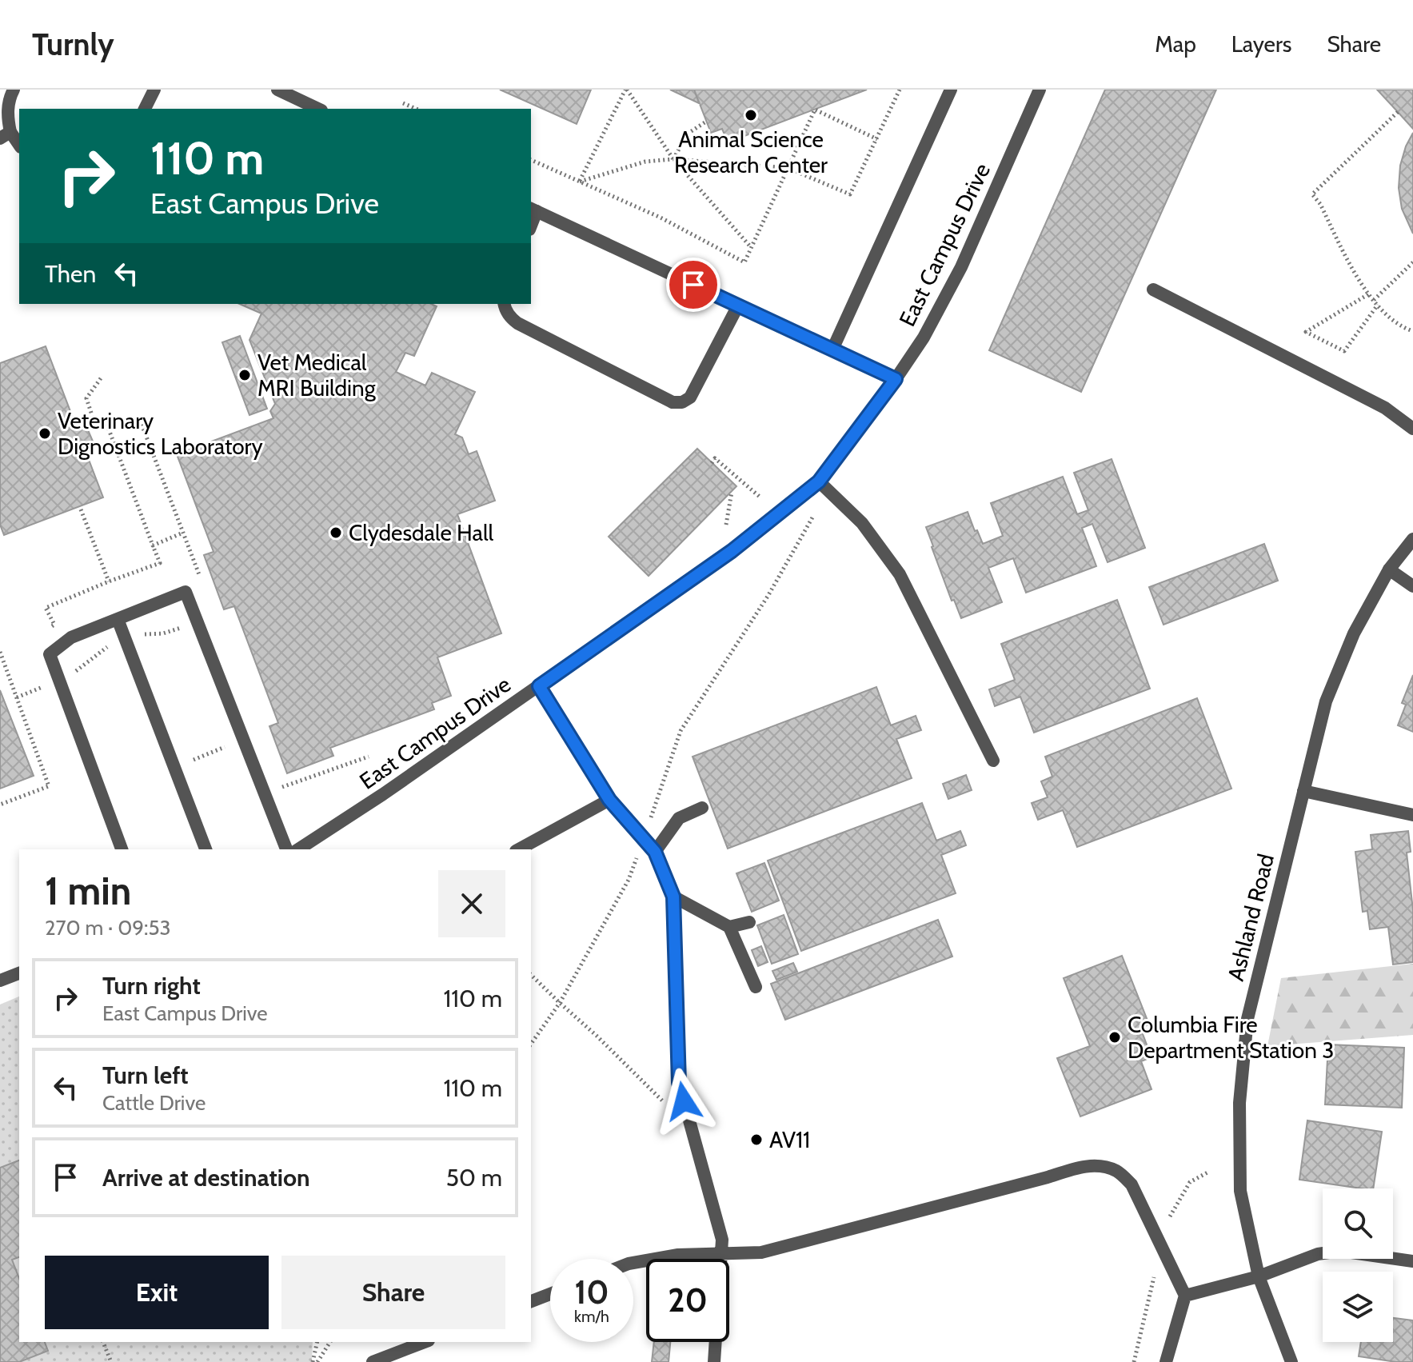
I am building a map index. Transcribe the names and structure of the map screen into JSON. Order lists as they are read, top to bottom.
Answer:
{
  "streets": {
    "street": ["East Campus Drive", "Ashland Road"]
  },
  "places": [
    "Animal Science Research Center",
    "Vet Medical MRI Building",
    "Veterinary Dignostics Laboratory",
    "Clydesdale Hall",
    "Columbia Fire Department Station 3",
    "AV11"
  ],
  "page": {
    "header": "Turnly",
    "nav": ["Map", "Layers", "Share"],
    "turn": ["110 m", "East Campus Drive"],
    "then": "Then",
    "heading": ["1 min", "270 m · 09:53"],
    "list": [
      {
        "name": "Turn right",
        "note": "East Campus Drive",
        "value": "110 m"
      },
      {
        "name": "Turn left",
        "note": "Cattle Drive",
        "value": "110 m"
      },
      {
        "name": "Arrive at destination",
        "value": "50 m"
      }
    ],
    "buttons": ["Exit", "Share"],
    "speed": "10 km/h",
    "limit": "20"
  }
}
